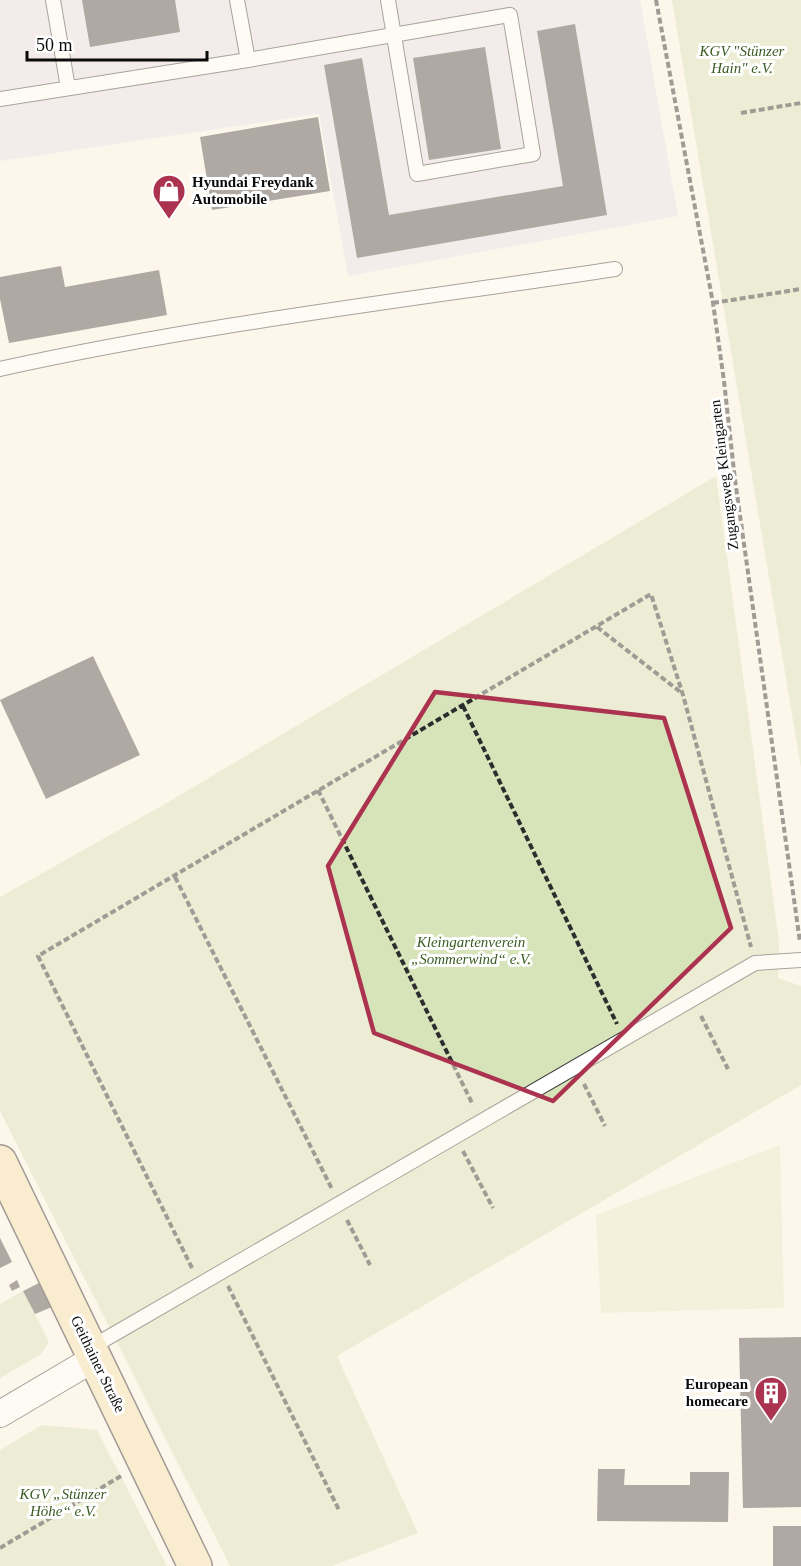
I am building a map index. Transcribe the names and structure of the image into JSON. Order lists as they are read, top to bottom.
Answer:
{
  "streets": {
    "street": ["Geithainer Straße"],
    "path": ["Zugangsweg Kleingarten"]
  },
  "parks": ["KGV \"Stünzer Hain\" e.V.", "Kleingartenverein „Sommerwind“ e.V.", "KGV „Stünzer Höhe“ e.V."],
  "places": {
    "shop": ["Hyundai Freydank Automobile"],
    "building": ["European homecare"]
  },
  "scale_bar": "50 m"
}
